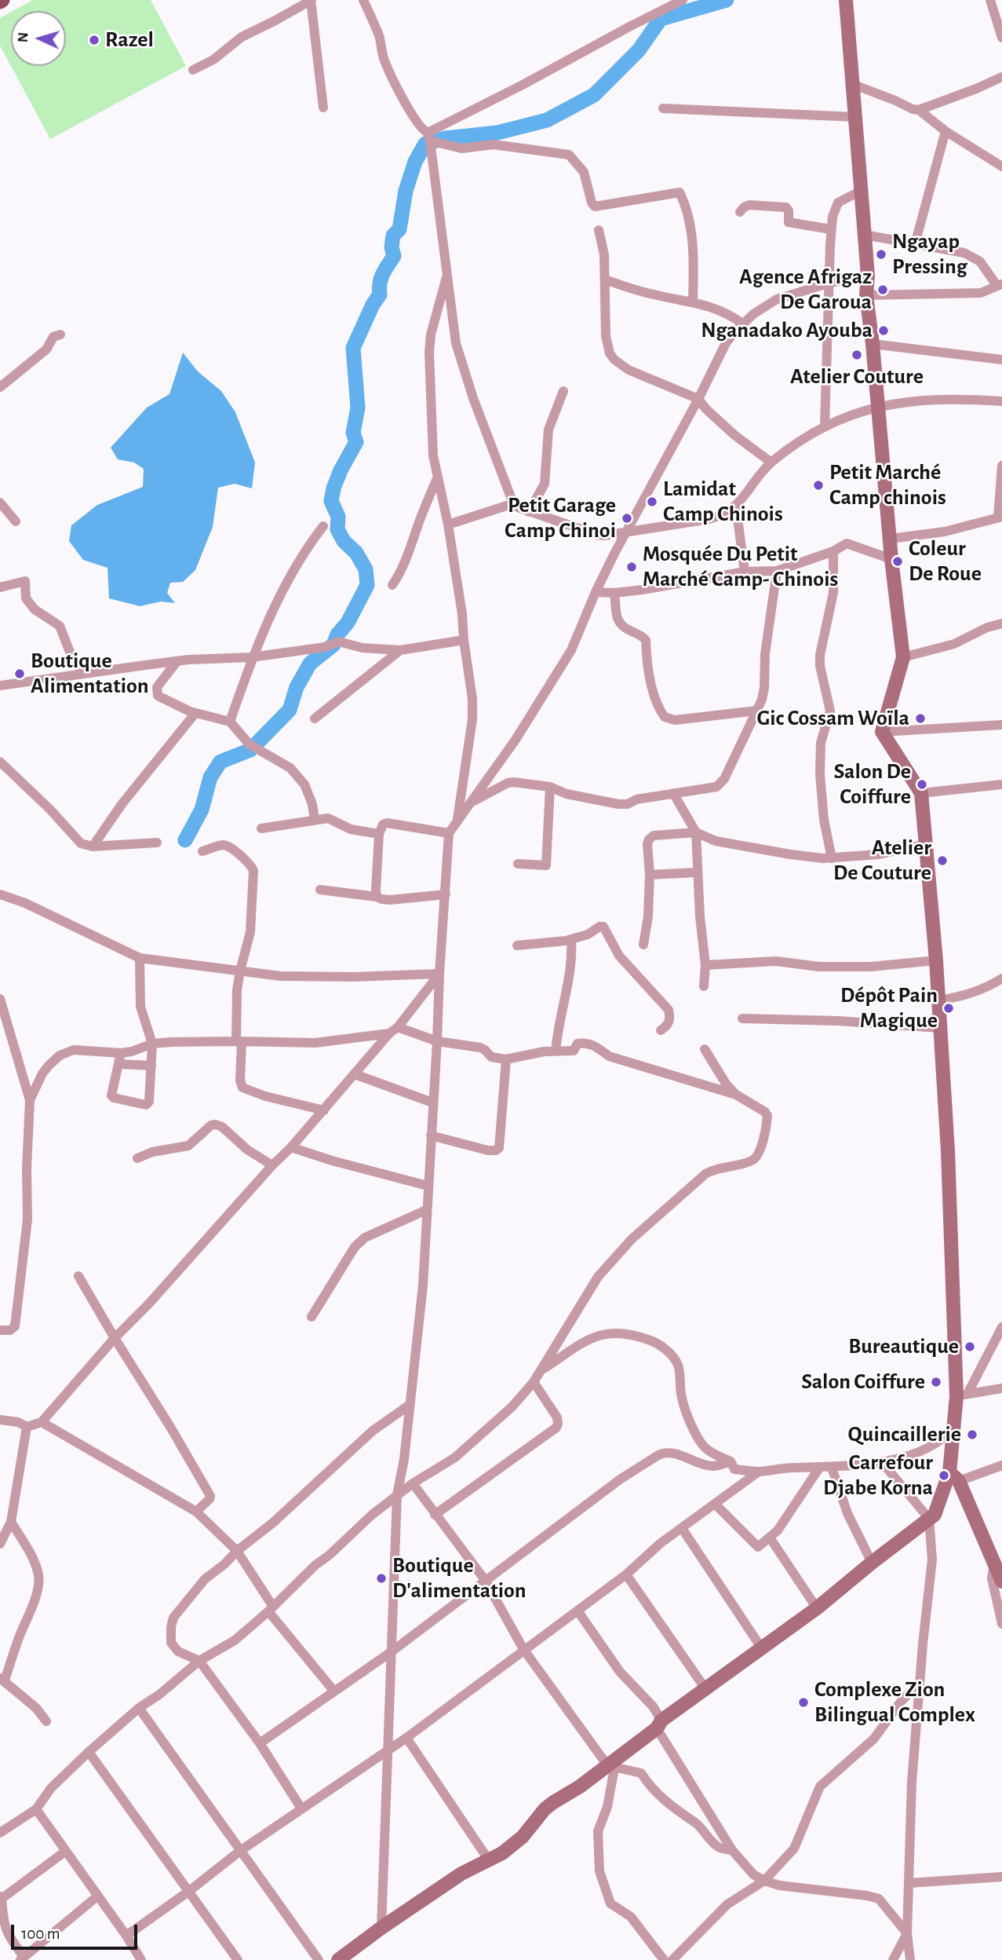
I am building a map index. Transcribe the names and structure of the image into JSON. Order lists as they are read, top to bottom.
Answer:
{
  "places": [
    "Razel",
    "Ngayap Pressing",
    "Agence Afrigaz De Garoua",
    "Nganadako Ayouba",
    "Atelier Couture",
    "Petit Marché Camp chinois",
    "Lamidat Camp Chinois",
    "Petit Garage Camp Chinoi",
    "Coleur De Roue",
    "Mosquée Du Petit Marché Camp- Chinois",
    "Boutique Alimentation",
    "Gic Cossam Woïla",
    "Salon De Coiffure",
    "Atelier De Couture",
    "Dépôt Pain Magique",
    "Bureautique",
    "Salon Coiffure",
    "Quincaillerie",
    "Carrefour Djabe Korna",
    "Boutique D'alimentation",
    "Complexe Zion Bilingual Complex"
  ],
  "scale_bar": "100 m",
  "north": "left"
}
